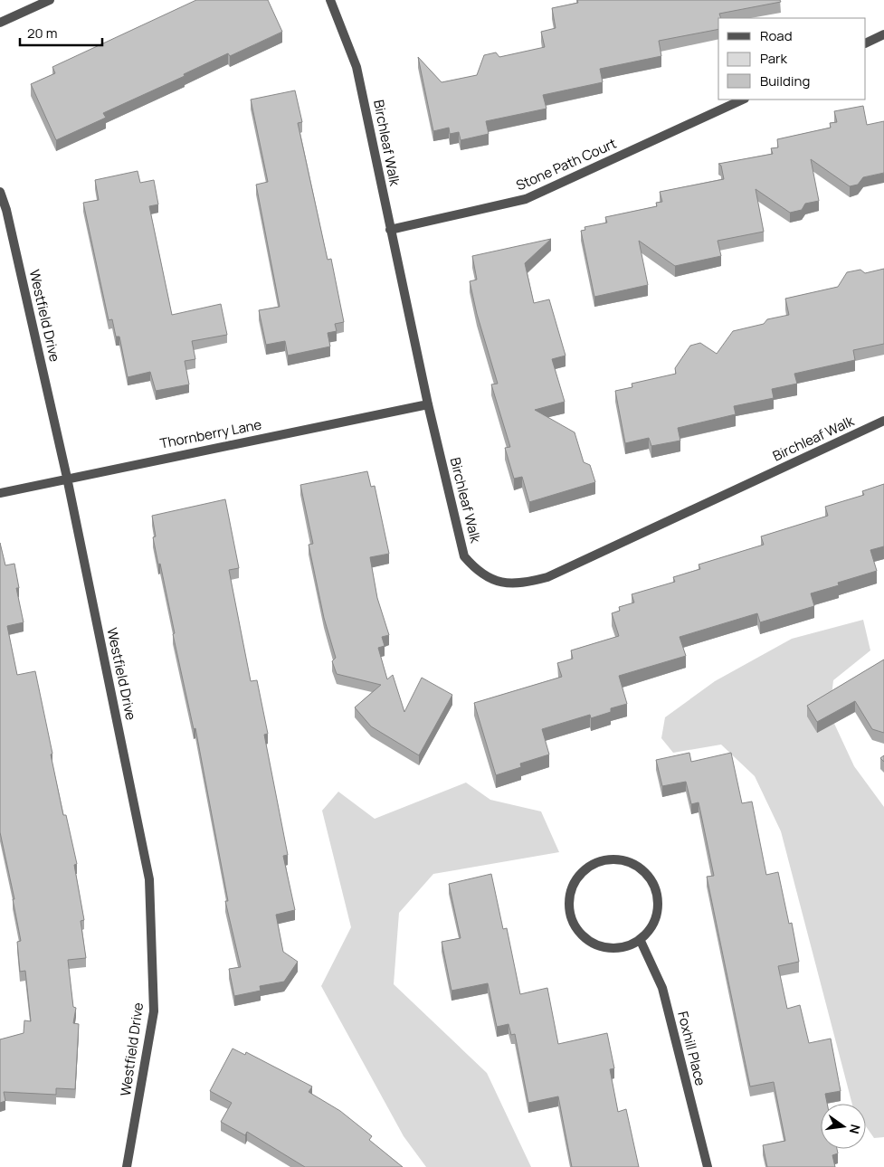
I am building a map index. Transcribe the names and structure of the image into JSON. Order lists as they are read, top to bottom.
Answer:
{
  "streets": {
    "street": [
      "Birchleaf Walk",
      "Stone Path Court",
      "Westfield Drive",
      "Thornberry Lane",
      "Foxhill Place"
    ]
  },
  "crossings": [
    ["Birchleaf Walk", "Stone Path Court"],
    ["Birchleaf Walk", "Thornberry Lane"],
    ["Westfield Drive", "Thornberry Lane"]
  ],
  "legend": ["Road", "Park", "Building"],
  "scale_bar": "20 m",
  "north": "right"
}
